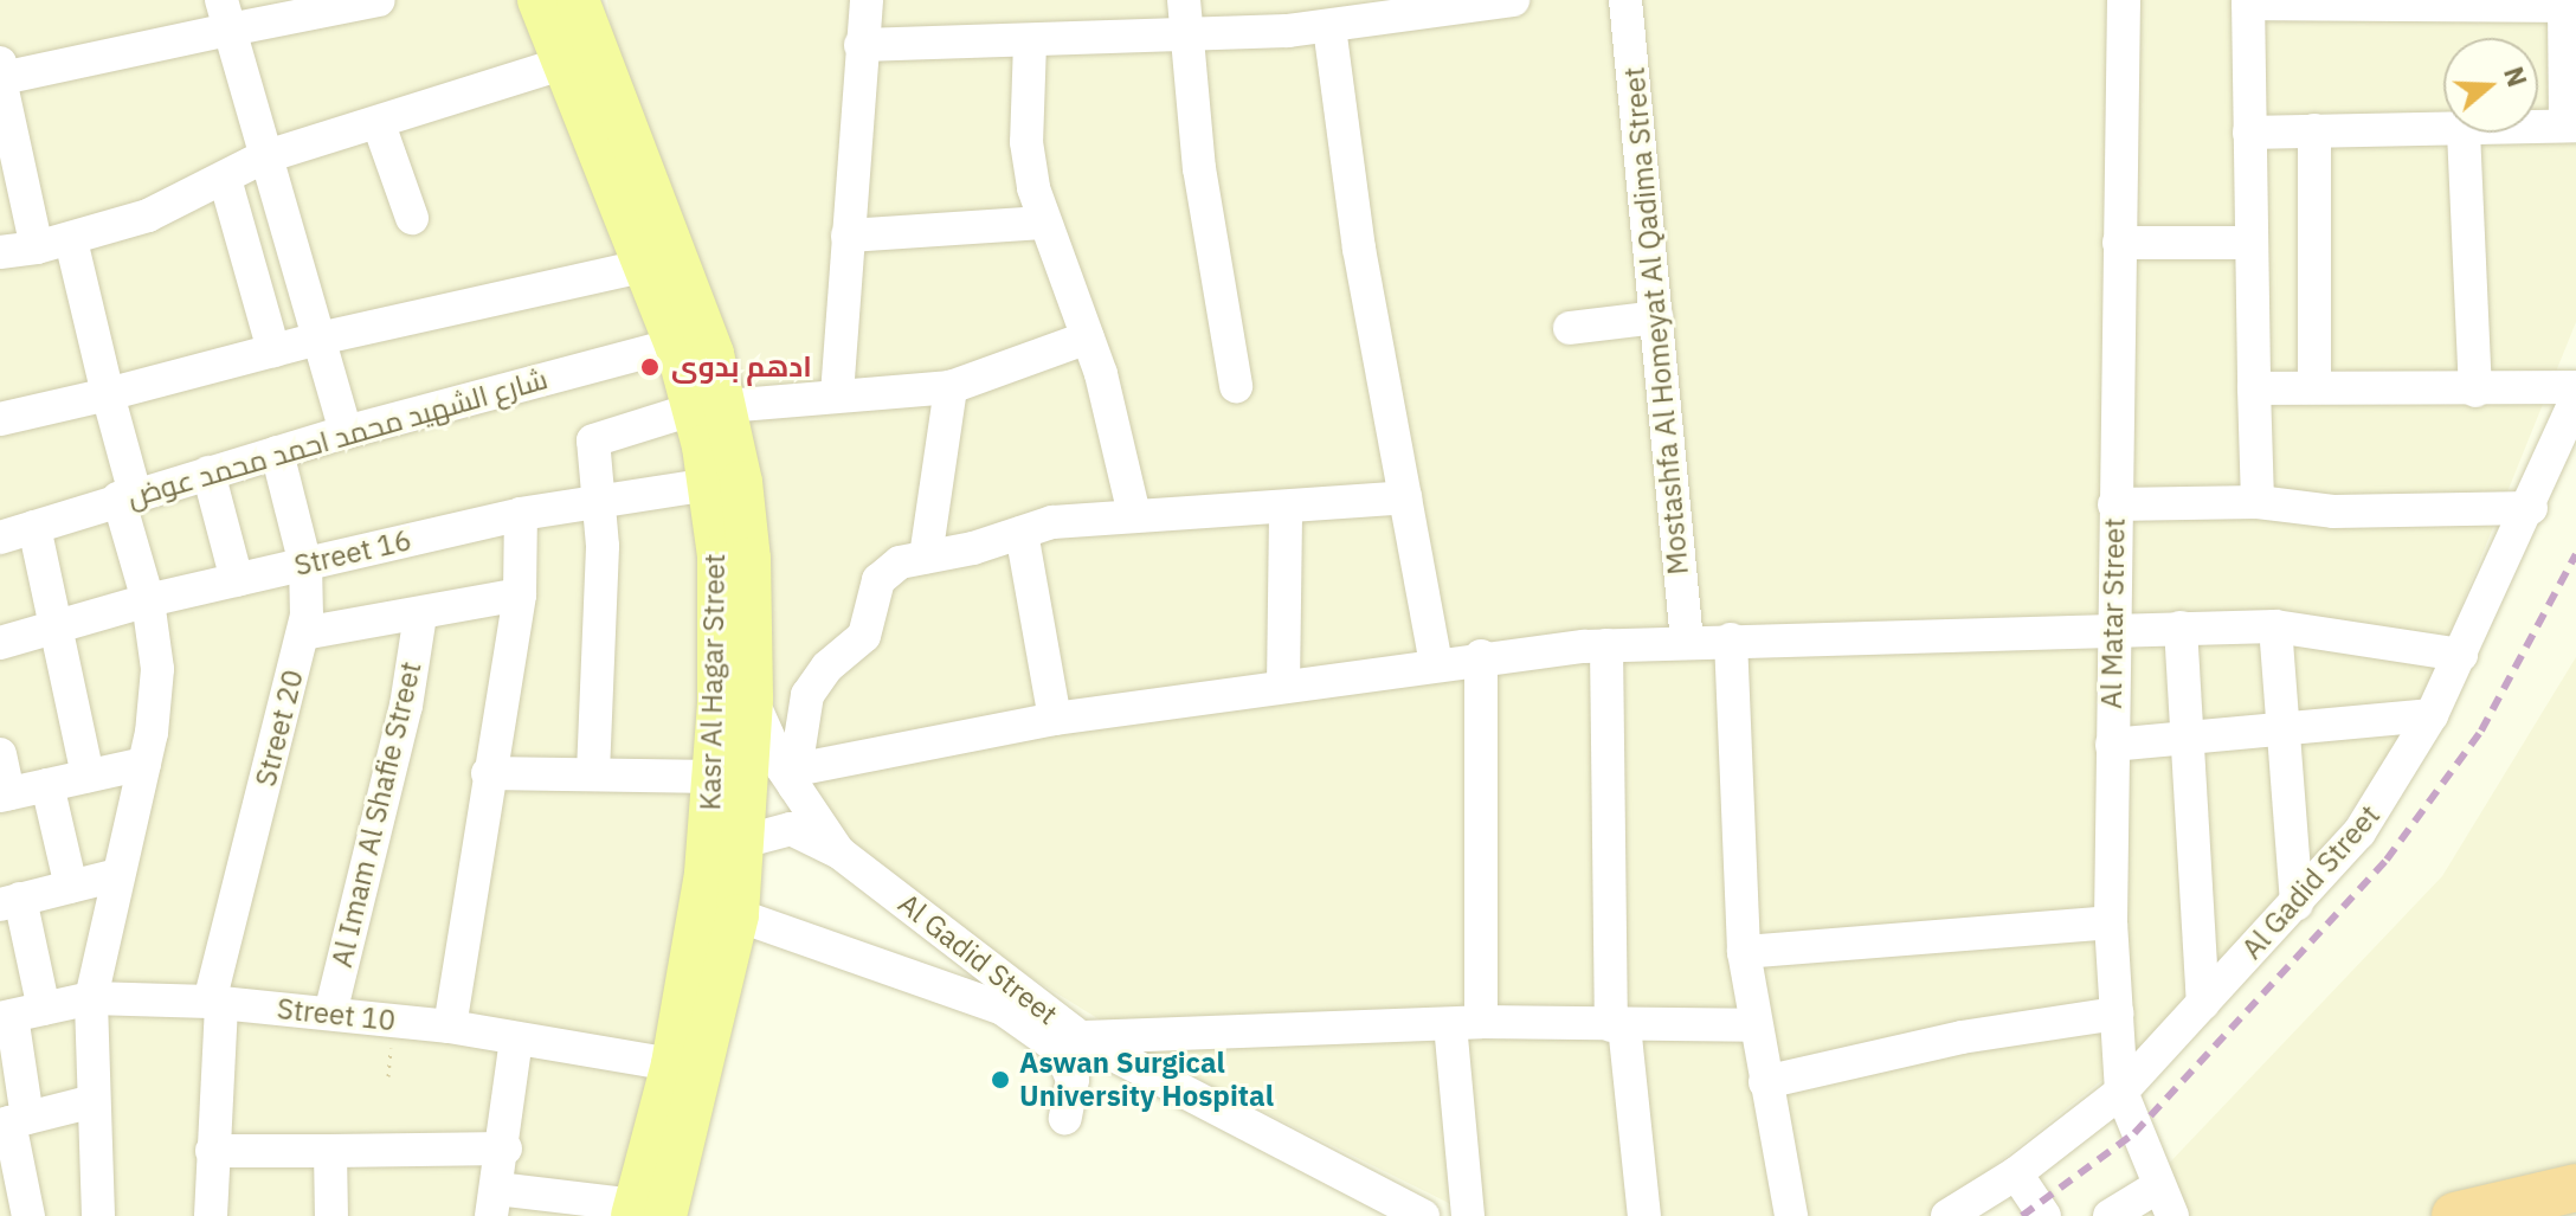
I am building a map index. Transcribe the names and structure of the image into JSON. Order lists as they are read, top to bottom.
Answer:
{
  "streets": {
    "main road": ["Kasr Al Hagar Street"],
    "street": [
      "Mostashfa Al Homeyat Al Qadima Street",
      "شارع الشهيد محمد احمد محمد عوض",
      "Street 16",
      "Al Matar Street",
      "Street 20",
      "Al Imam Al Shafie Street",
      "Al Gadid Street",
      "Street 10"
    ]
  },
  "crossings": [
    ["شارع الشهيد محمد احمد محمد عوض", "Kasr Al Hagar Street"],
    ["شارع الشهيد محمد احمد محمد عوض", "Street 20"],
    ["Street 16", "Kasr Al Hagar Street"],
    ["Street 16", "Street 20"],
    ["Al Matar Street", "Al Gadid Street"],
    ["Kasr Al Hagar Street", "Al Gadid Street"],
    ["Kasr Al Hagar Street", "Street 10"],
    ["Street 20", "Street 10"],
    ["Al Imam Al Shafie Street", "Street 10"]
  ],
  "places": ["ادهم بدوى", "Aswan Surgical University Hospital"],
  "north": "right"
}
